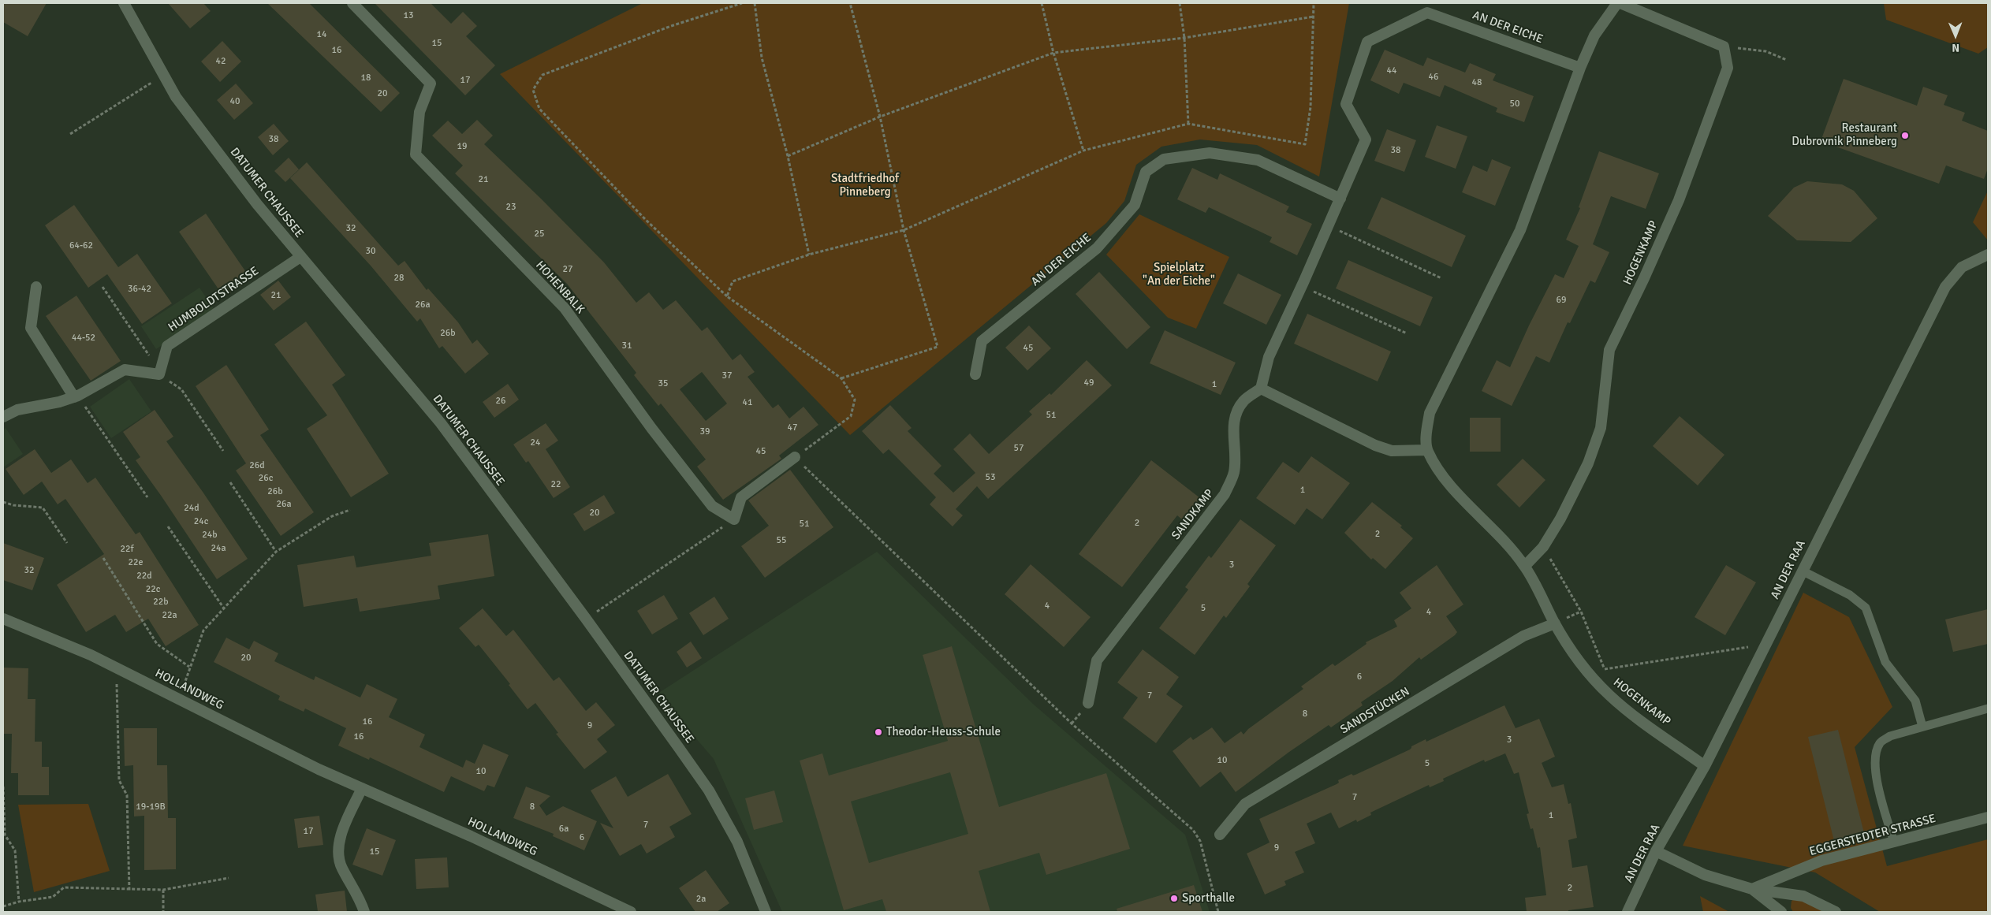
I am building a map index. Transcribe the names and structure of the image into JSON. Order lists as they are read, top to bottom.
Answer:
{
  "streets": {
    "street": [
      "AN DER EICHE",
      "DATUMER CHAUSSEE",
      "HOGENKAMP",
      "HOHENBALK",
      "HUMBOLDTSTRASSE",
      "SANDKAMP",
      "AN DER RAA",
      "HOLLANDWEG",
      "SANDSTÜCKEN",
      "EGGERSTEDTER STRASSE"
    ]
  },
  "crossings": [
    ["AN DER EICHE", "HOGENKAMP"],
    ["AN DER EICHE", "SANDKAMP"],
    ["DATUMER CHAUSSEE", "HUMBOLDTSTRASSE"],
    ["HOGENKAMP", "AN DER RAA"],
    ["HOGENKAMP", "SANDSTÜCKEN"]
  ],
  "parks": ["Stadtfriedhof Pinneberg", "Spielplatz \"An der Eiche\""],
  "places": ["Restaurant Dubrovnik Pinneberg", "Theodor-Heuss-Schule", "Sporthalle"],
  "house_numbers": [
    "13",
    "14",
    "15",
    "16",
    "42",
    "44",
    "46",
    "18",
    "17",
    "48",
    "20",
    "40",
    "50",
    "38",
    "19",
    "38",
    "21",
    "23",
    "32",
    "25",
    "64-62",
    "30",
    "27",
    "28",
    "36-42",
    "21",
    "69",
    "26a",
    "26b",
    "44-52",
    "31",
    "45",
    "37",
    "49",
    "35",
    "1",
    "26",
    "41",
    "51",
    "47",
    "39",
    "24",
    "57",
    "45",
    "26d",
    "53",
    "26c",
    "22",
    "1",
    "26b",
    "26a",
    "24d",
    "20",
    "24c",
    "2",
    "51",
    "2",
    "24b",
    "55",
    "24a",
    "22f",
    "22e",
    "3",
    "32",
    "22d",
    "22c",
    "22b",
    "4",
    "5",
    "4",
    "22a",
    "20",
    "6",
    "7",
    "8",
    "16",
    "9",
    "16",
    "3",
    "10",
    "5",
    "10",
    "7",
    "19-19B",
    "8",
    "1",
    "7",
    "6a",
    "17",
    "6",
    "9",
    "15",
    "2",
    "2a"
  ],
  "north": "bottom"
}
